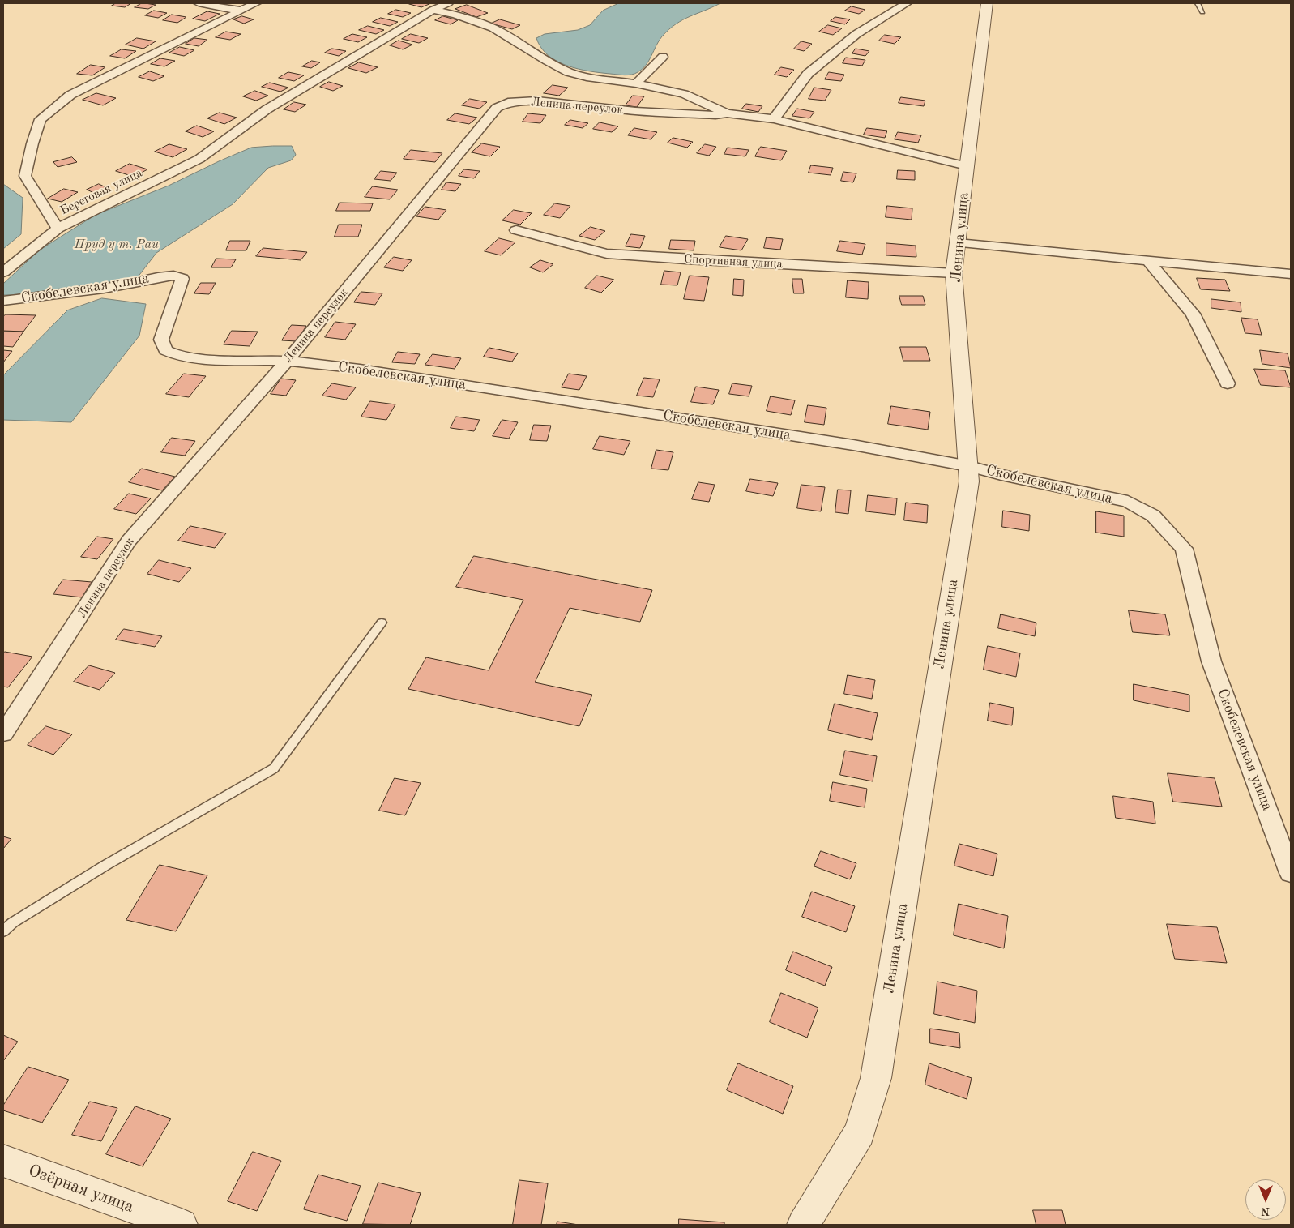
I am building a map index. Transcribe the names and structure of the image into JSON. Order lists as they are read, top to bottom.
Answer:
{
  "streets": {
    "street": [
      "Ленина переулок",
      "Береговая улица",
      "Ленина улица",
      "Спортивная улица",
      "Скобелевская улица",
      "Озёрная улица"
    ]
  },
  "crossings": [
    ["Ленина переулок", "Скобелевская улица"],
    ["Ленина улица", "Спортивная улица"],
    ["Ленина улица", "Скобелевская улица"]
  ],
  "water": ["Пруд у т. Раи"],
  "north": "bottom"
}
